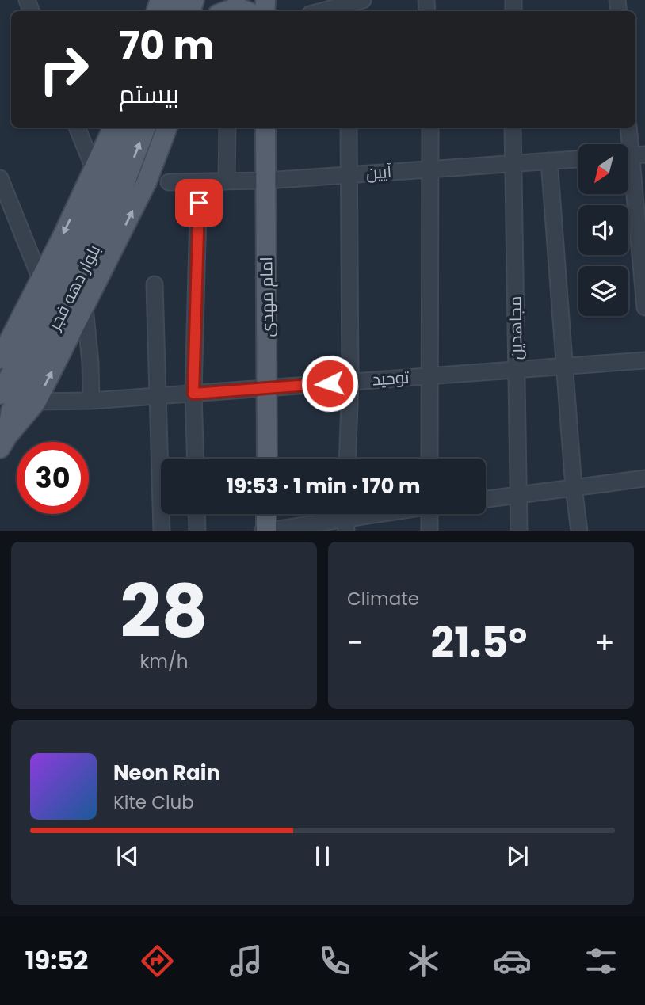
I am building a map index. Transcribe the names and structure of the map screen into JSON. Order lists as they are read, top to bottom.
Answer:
{
  "streets": {
    "main road": ["بلوار دهه فجر", "امام مهدی"],
    "street": ["آیین", "مجاهدین", "توحید"]
  },
  "crossings": [
    ["آیین", "امام مهدی"],
    ["آیین", "مجاهدین"],
    ["امام مهدی", "توحید"],
    ["مجاهدین", "توحید"]
  ],
  "north": "bottom left",
  "page": {
    "turn": ["70 m", "بیستم"],
    "limit": "30",
    "trip": "19:53 · 1 min · 170 m",
    "tile": [
      ["28", "km/h"],
      "Climate"
    ],
    "heat": ["−", "21.5°", "+"],
    "song": ["Neon Rain", "Kite Club"],
    "tabs": "19:52"
  }
}
